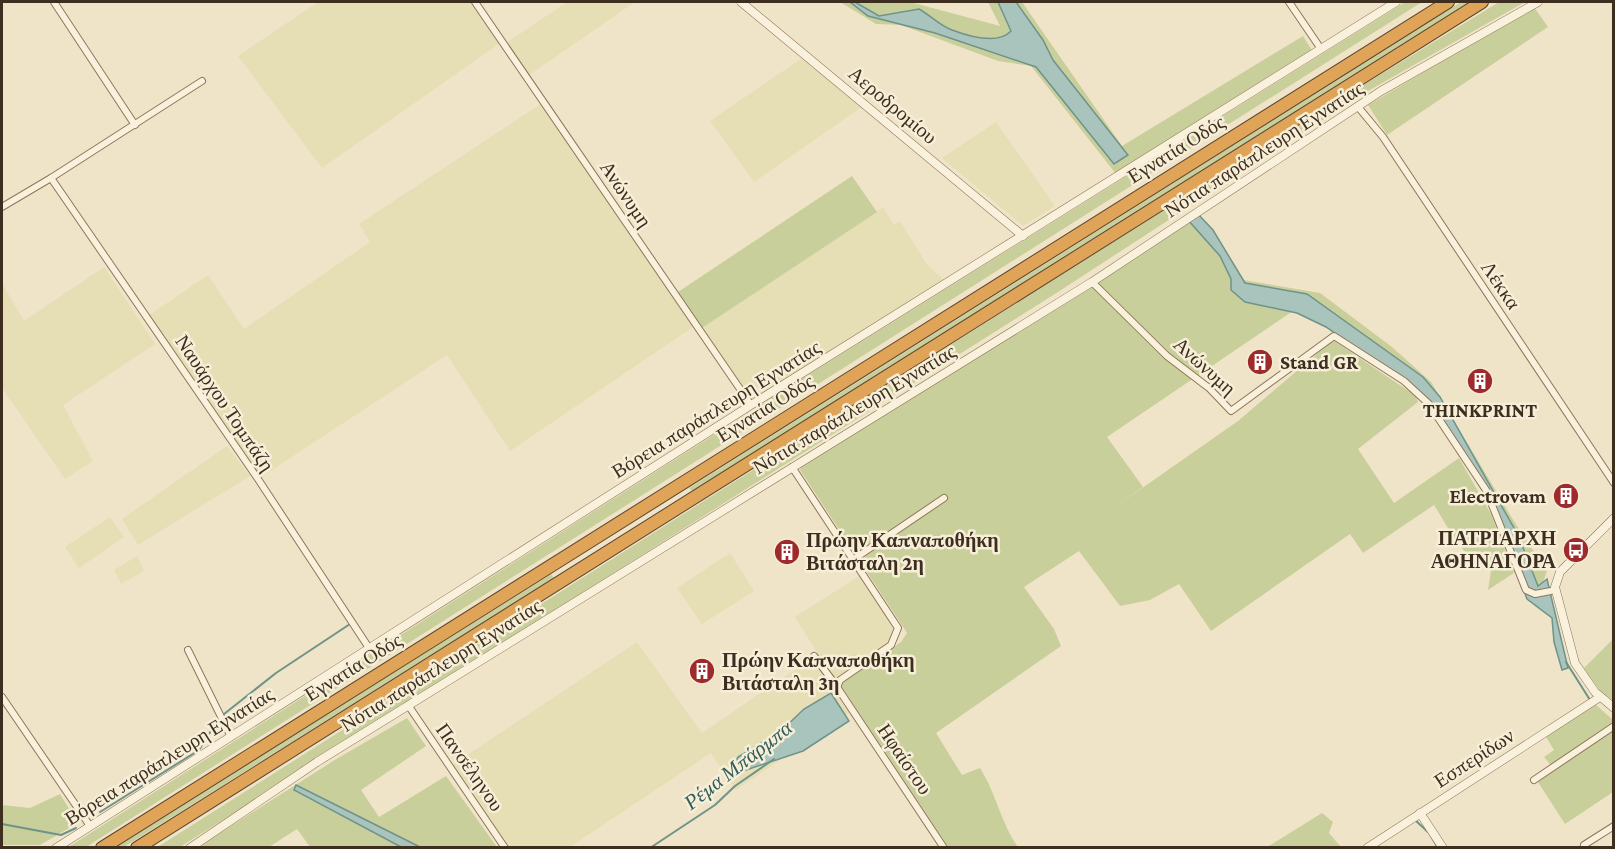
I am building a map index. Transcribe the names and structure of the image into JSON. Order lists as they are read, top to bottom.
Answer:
{
  "streets": {
    "highway": ["Εγνατία Οδός"],
    "street": [
      "Αεροδρομίου",
      "Νότια παράπλευρη Εγνατίας",
      "Ανώνυμη",
      "Λέκκα",
      "Ναυάρχου Τομπάζη",
      "Βόρεια παράπλευρη Εγνατίας",
      "Εσπερίδων",
      "Ηφαίστου",
      "Πανσέληνου"
    ]
  },
  "crossings": [
    ["Αεροδρομίου", "Βόρεια παράπλευρη Εγνατίας"],
    ["Νότια παράπλευρη Εγνατίας", "Ανώνυμη"],
    ["Νότια παράπλευρη Εγνατίας", "Λέκκα"],
    ["Νότια παράπλευρη Εγνατίας", "Πανσέληνου"],
    ["Ανώνυμη", "Βόρεια παράπλευρη Εγνατίας"],
    ["Ναυάρχου Τομπάζη", "Βόρεια παράπλευρη Εγνατίας"]
  ],
  "water": ["Ρέμα Μπάρμπα"],
  "places": {
    "building": [
      "Stand GR",
      "THINKPRINT",
      "Electrovam",
      "Πρώην Καπναποθήκη Βιτάσταλη 2η",
      "Πρώην Καπναποθήκη Βιτάσταλη 3η"
    ],
    "bus stop": ["ΠΑΤΡΙΑΡΧΗ ΑΘΗΝΑΓΟΡΑ"]
  }
}
